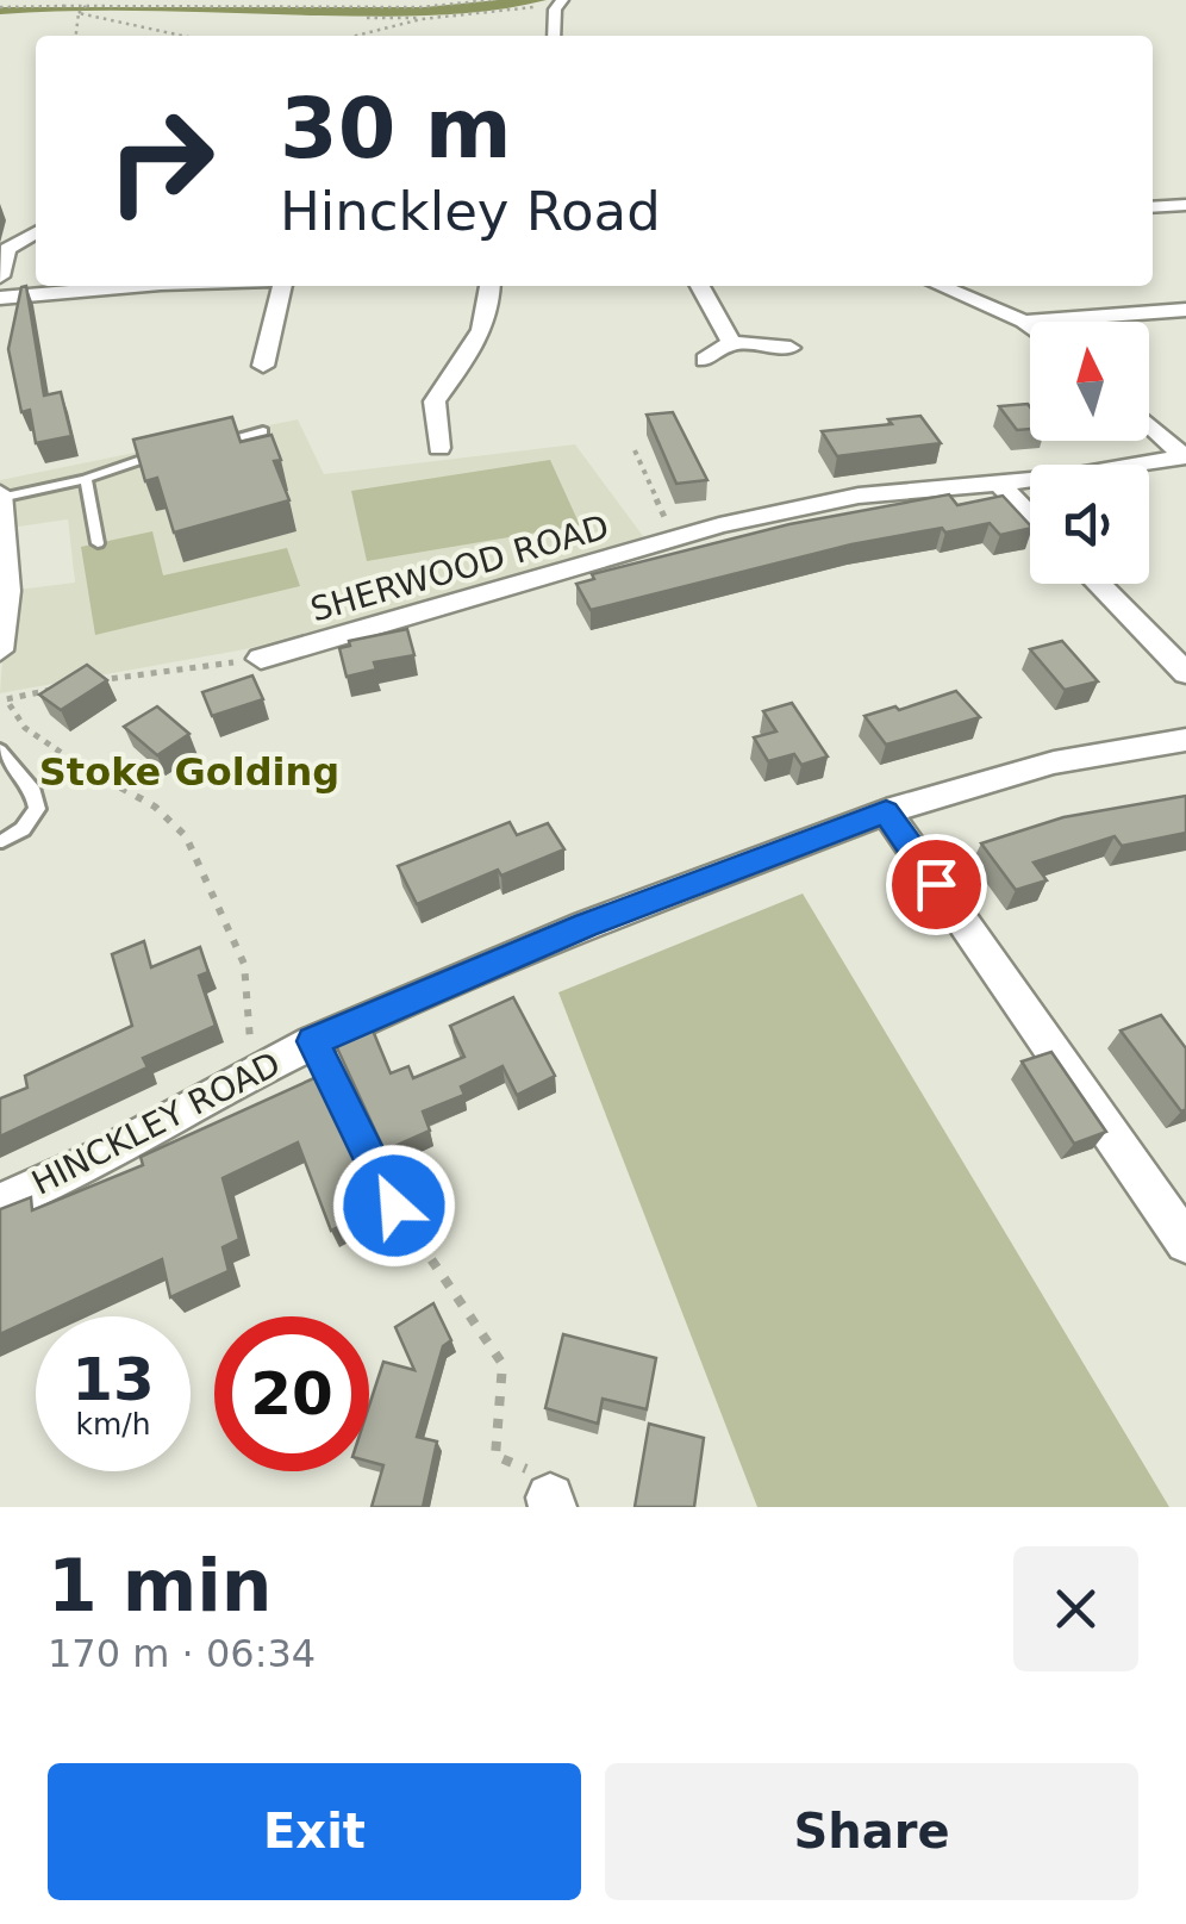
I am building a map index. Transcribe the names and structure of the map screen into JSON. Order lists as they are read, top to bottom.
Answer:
{
  "streets": {
    "street": ["SHERWOOD ROAD", "HINCKLEY ROAD"]
  },
  "districts": ["Stoke Golding"],
  "north": "top",
  "page": {
    "turn": ["30 m", "Hinckley Road"],
    "speed": "13 km/h",
    "limit": "20",
    "heading": ["1 min", "170 m · 06:34"],
    "buttons": ["Exit", "Share"]
  }
}
